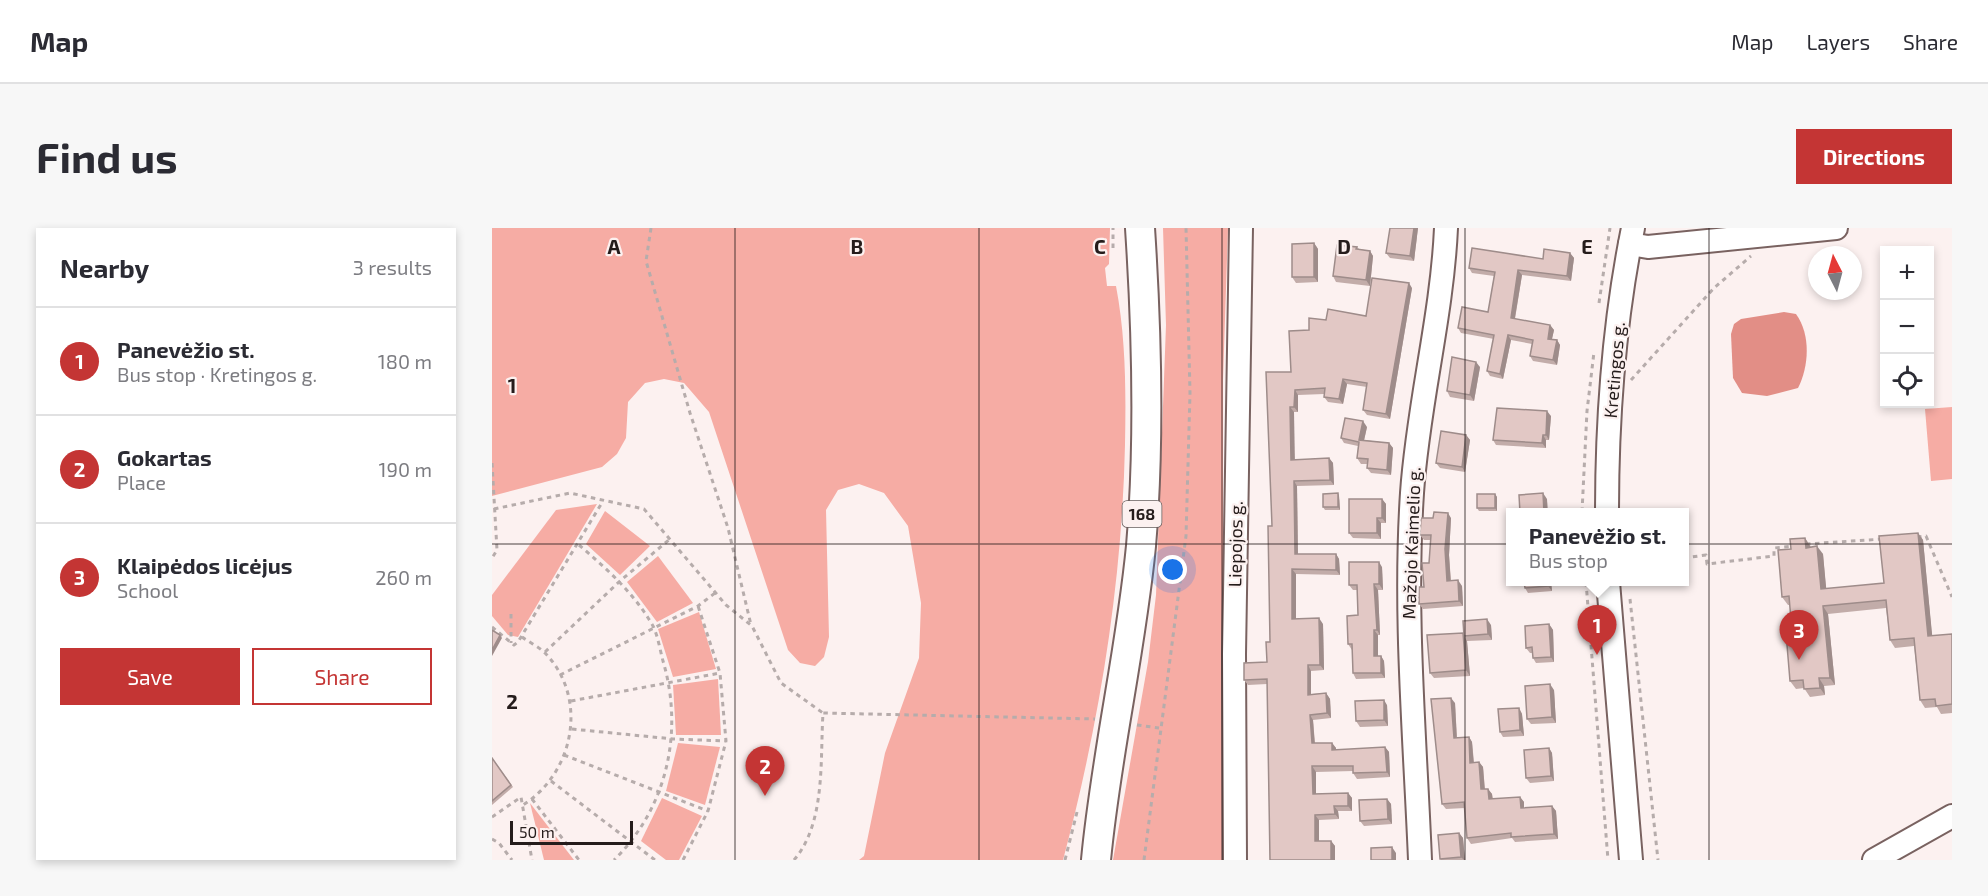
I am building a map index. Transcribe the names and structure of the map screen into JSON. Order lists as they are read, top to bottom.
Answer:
{
  "streets": {
    "main road": ["168"],
    "street": ["Kretingos g.", "Mažojo Kaimelio g.", "Liepojos g."]
  },
  "scale_bar": "50 m",
  "north": "top",
  "page": {
    "header": "Map",
    "nav": ["Map", "Layers", "Share"],
    "buttons": [
      "Directions",
      ["Save", "Share"]
    ],
    "title": "Find us",
    "heading": ["Nearby", "3 results"],
    "map_buttons": ["+", "−"],
    "list": [
      {
        "mark": "1",
        "name": "Panevėžio st.",
        "note": "Bus stop · Kretingos g.",
        "value": "180 m"
      },
      {
        "mark": "2",
        "name": "Gokartas",
        "note": "Place",
        "value": "190 m"
      },
      {
        "mark": "3",
        "name": "Klaipėdos licėjus",
        "note": "School",
        "value": "260 m"
      }
    ],
    "popup": ["Panevėžio st.", "Bus stop"],
    "pins": ["1", "3", "2"],
    "scale": "50 m"
  },
  "grid": {
    "columns": [
      "A",
      "B",
      "C",
      "D",
      "E"
    ],
    "rows": ["1", "2"]
  }
}
